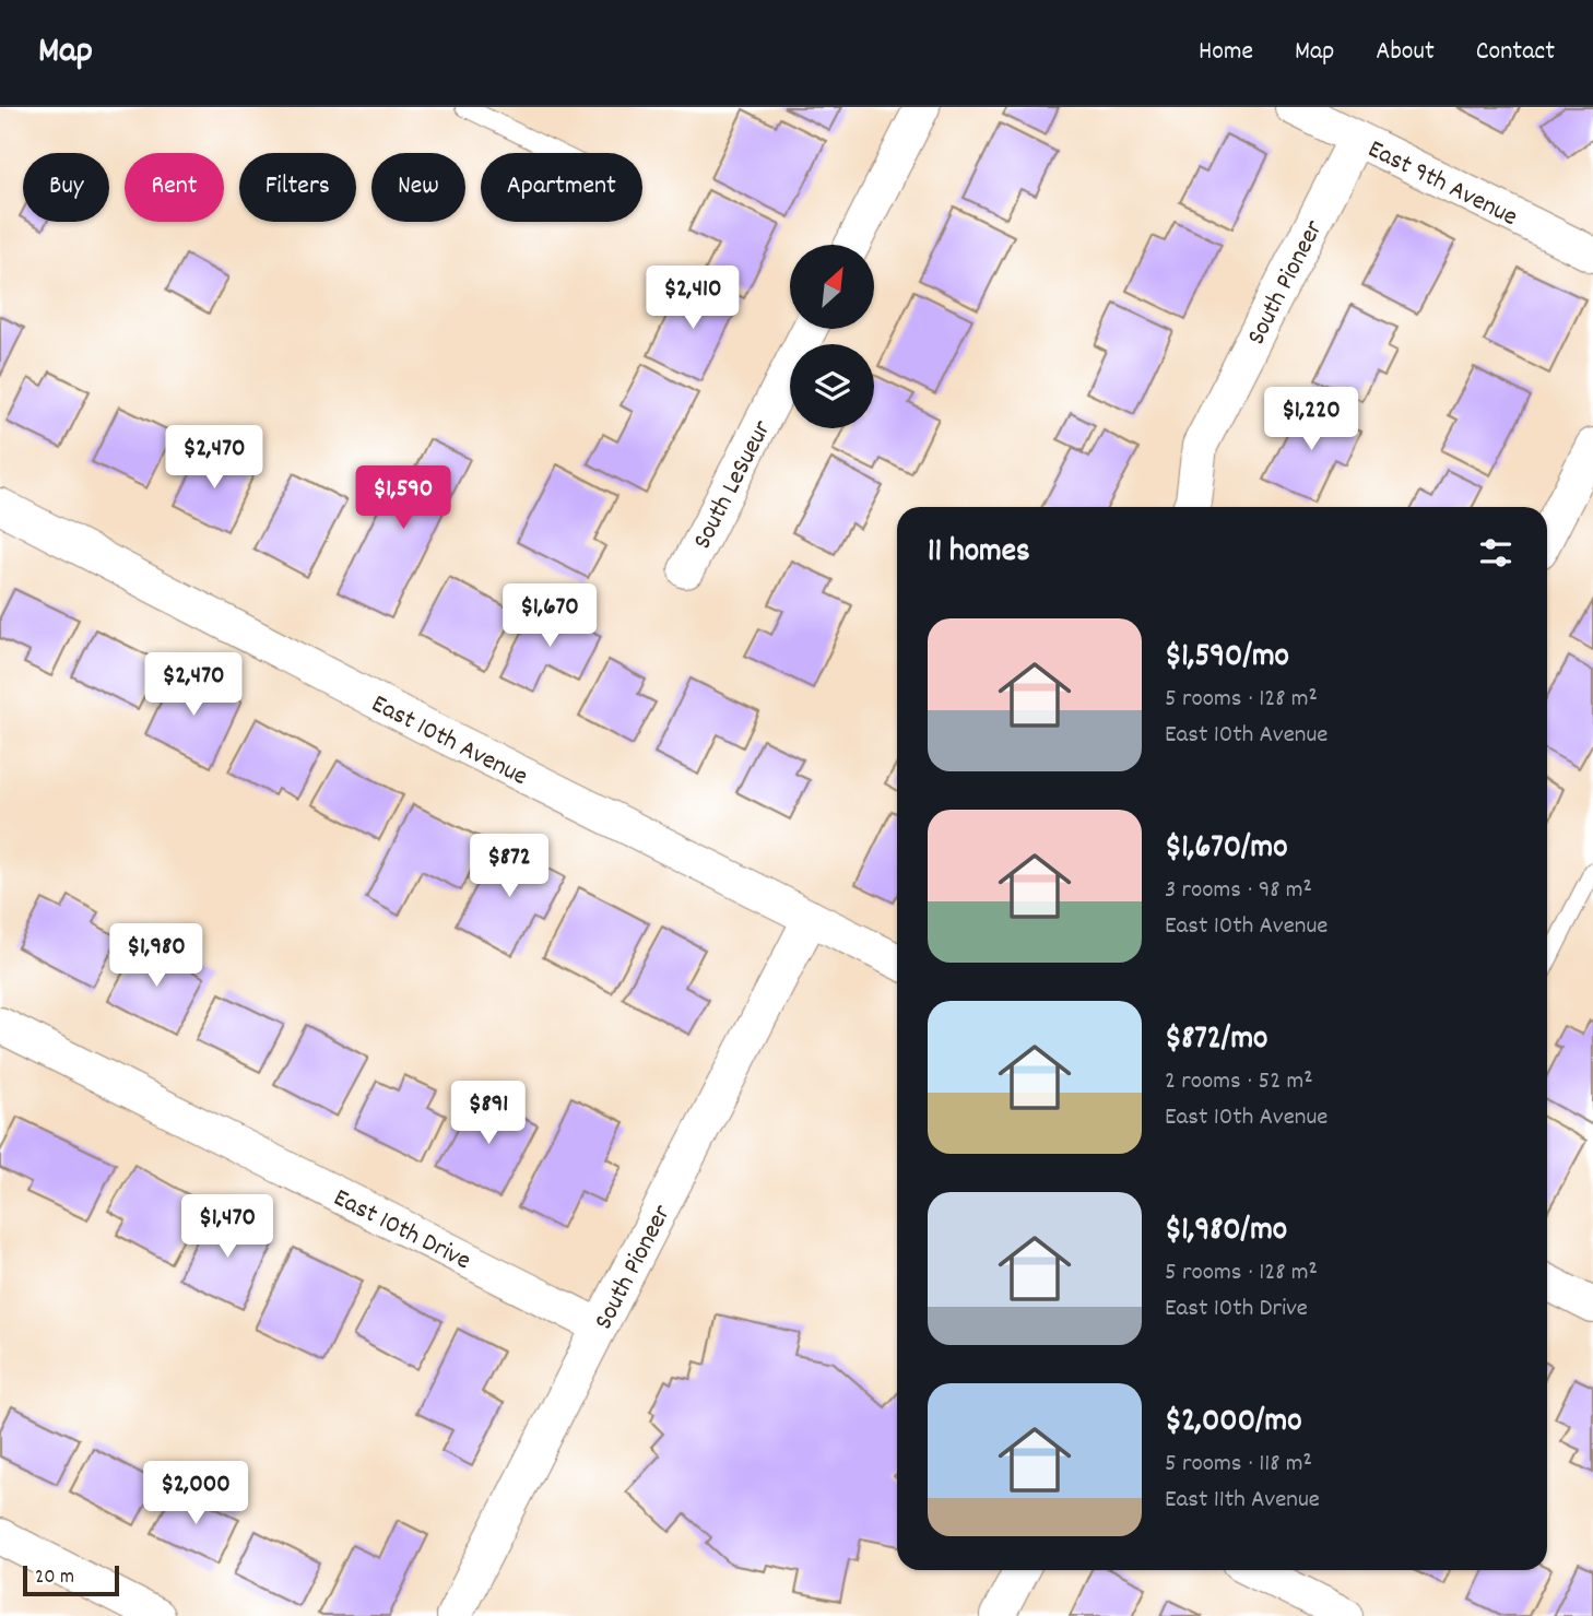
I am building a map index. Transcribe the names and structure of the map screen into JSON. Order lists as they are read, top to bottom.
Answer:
{
  "streets": {
    "street": [
      "East 9th Avenue",
      "South Pioneer",
      "South LeSueur",
      "East 10th Avenue",
      "East 10th Drive"
    ]
  },
  "crossings": [
    ["East 9th Avenue", "South Pioneer"],
    ["South Pioneer", "East 10th Avenue"],
    ["South Pioneer", "East 10th Drive"]
  ],
  "scale_bar": "20 m",
  "north": "top right",
  "page": {
    "header": "Map",
    "nav": [
      "Home",
      "Map",
      "About",
      "Contact"
    ],
    "chip": [
      "Buy",
      "Rent",
      "Filters",
      "New",
      "Apartment"
    ],
    "price": [
      "$2,410",
      "$1,220",
      "$2,470",
      "$1,590",
      "$1,670",
      "$2,470",
      "$872",
      "$1,980",
      "$891",
      "$1,470",
      "$2,000"
    ],
    "heading": "11 homes",
    "list": [
      {
        "name": "$1,590/mo",
        "note": "5 rooms · 128 m² · East 10th Avenue"
      },
      {
        "name": "$1,670/mo",
        "note": "3 rooms · 98 m² · East 10th Avenue"
      },
      {
        "name": "$872/mo",
        "note": "2 rooms · 52 m² · East 10th Avenue"
      },
      {
        "name": "$1,980/mo",
        "note": "5 rooms · 128 m² · East 10th Drive"
      },
      {
        "name": "$2,000/mo",
        "note": "5 rooms · 118 m² · East 11th Avenue"
      }
    ],
    "scale": "20 m"
  }
}
